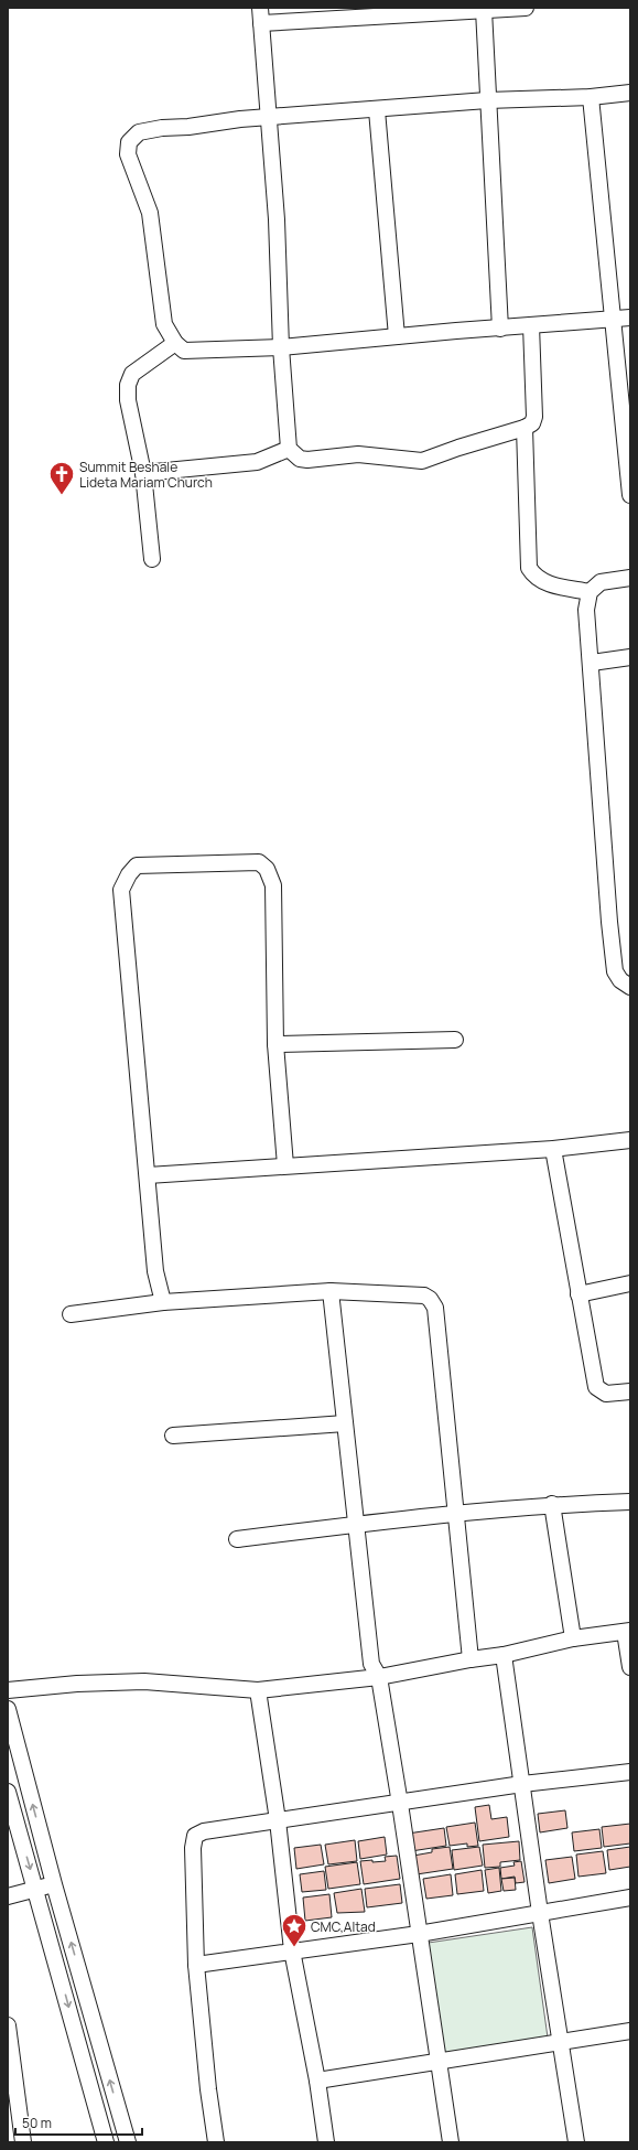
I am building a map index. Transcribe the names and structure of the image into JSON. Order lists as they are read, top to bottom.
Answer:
{
  "places": {
    "church": ["Summit Beshale Lideta Mariam Church"],
    "place": ["CMC,Altad"]
  },
  "scale_bar": "50 m"
}
